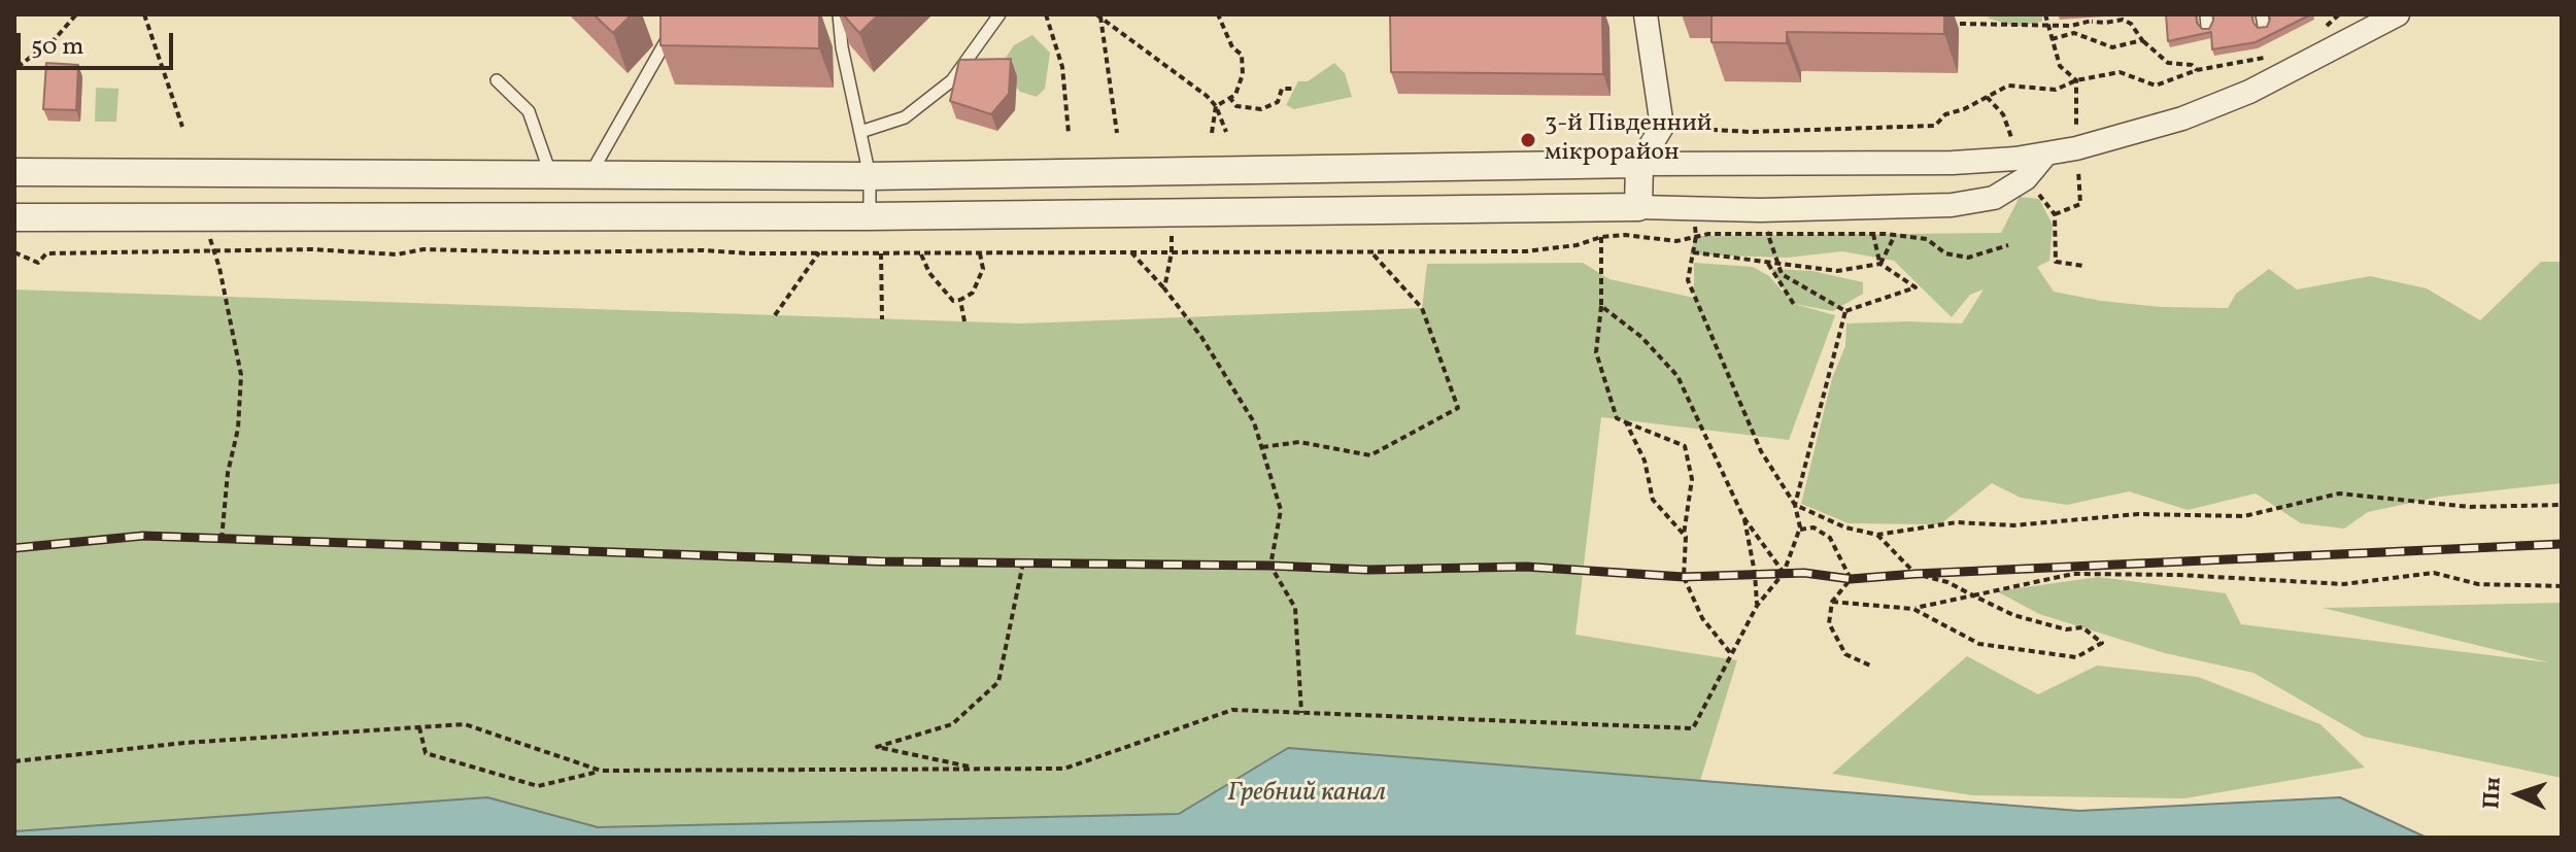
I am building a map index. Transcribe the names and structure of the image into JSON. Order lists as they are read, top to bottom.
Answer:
{
  "water": ["Гребний канал"],
  "places": ["3-й Південний мікрорайон"],
  "scale_bar": "50 m",
  "north": "left"
}
